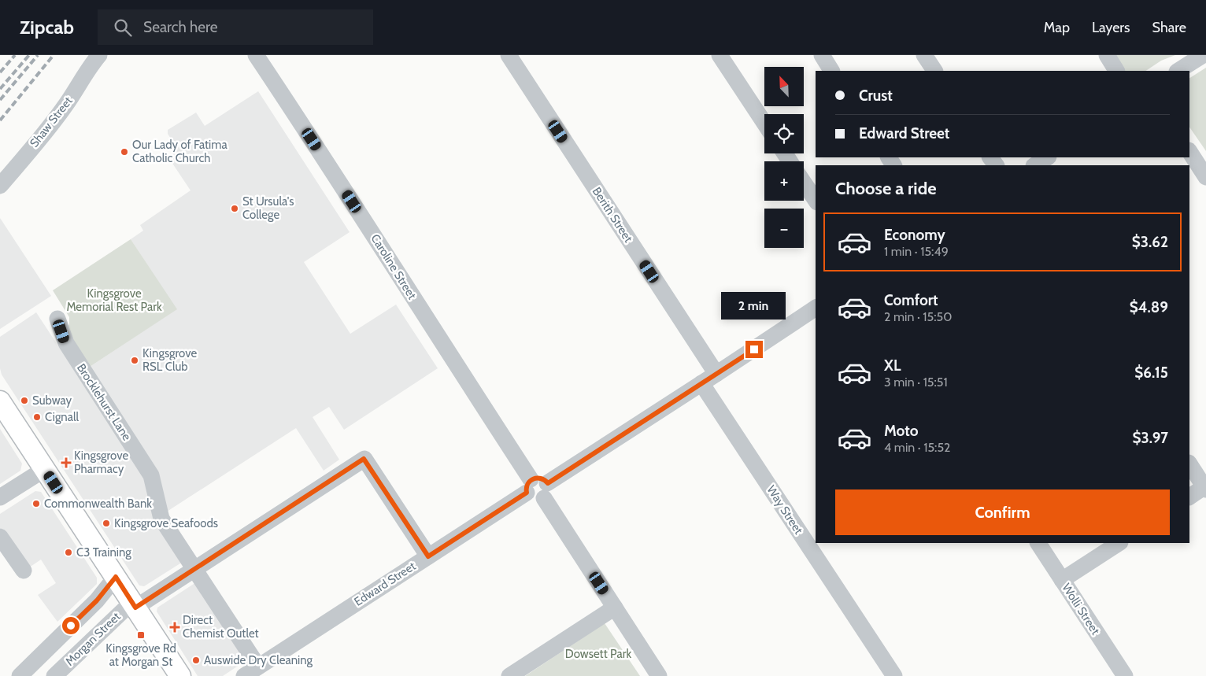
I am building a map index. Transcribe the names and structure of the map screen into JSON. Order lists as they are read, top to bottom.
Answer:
{
  "streets": {
    "street": [
      "Shaw Street",
      "Berith Street",
      "Caroline Street",
      "Brocklehurst Lane",
      "Way Street",
      "Edward Street",
      "Wolli Street",
      "Morgan Street"
    ]
  },
  "crossings": [
    ["Caroline Street", "Edward Street"],
    ["Brocklehurst Lane", "Edward Street"],
    ["Brocklehurst Lane", "Morgan Street"],
    ["Edward Street", "Morgan Street"]
  ],
  "parks": ["Kingsgrove Memorial Rest Park", "Dowsett Park"],
  "places": {
    "other": [
      "Our Lady of Fatima Catholic Church",
      "St Ursula's College",
      "Kingsgrove RSL Club",
      "Subway",
      "Cignall",
      "Commonwealth Bank",
      "Kingsgrove Seafoods",
      "C3 Training",
      "Auswide Dry Cleaning"
    ],
    "health": ["Kingsgrove Pharmacy", "Direct Chemist Outlet"],
    "transit": ["Kingsgrove Rd at Morgan St"]
  },
  "north": "top left",
  "page": {
    "header": "Zipcab",
    "search": "Search here",
    "nav": ["Map", "Layers", "Share"],
    "map_buttons": ["+", "−"],
    "banner": ["Crust", "Edward Street"],
    "heading": "Choose a ride",
    "list": [
      {
        "name": "Economy",
        "note": "1 min · 15:49",
        "value": "$3.62"
      },
      {
        "name": "Comfort",
        "note": "2 min · 15:50",
        "value": "$4.89"
      },
      {
        "name": "XL",
        "note": "3 min · 15:51",
        "value": "$6.15"
      },
      {
        "name": "Moto",
        "note": "4 min · 15:52",
        "value": "$3.97"
      }
    ],
    "bubble": "2 min",
    "buttons": "Confirm"
  }
}
